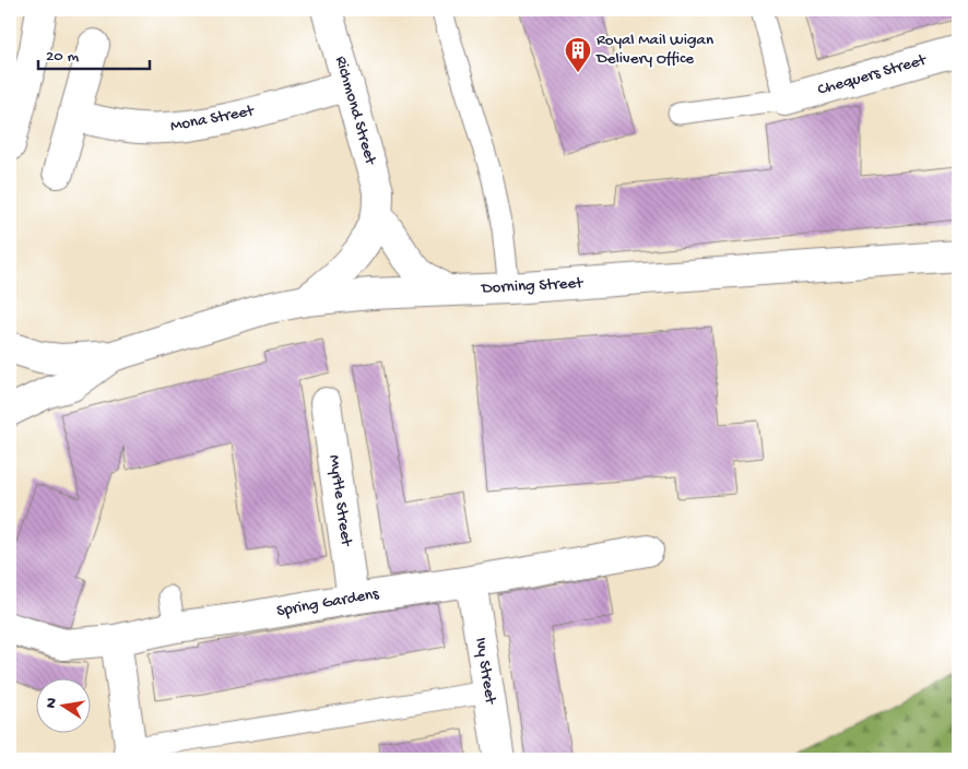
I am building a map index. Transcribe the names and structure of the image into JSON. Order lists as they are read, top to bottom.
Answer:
{
  "streets": {
    "street": [
      "Chequers Street",
      "Richmond Street",
      "Mona Street",
      "Dorning Street",
      "Myrtle Street",
      "Spring Gardens",
      "Ivy Street"
    ]
  },
  "crossings": [
    ["Richmond Street", "Mona Street"],
    ["Richmond Street", "Dorning Street"],
    ["Myrtle Street", "Spring Gardens"],
    ["Spring Gardens", "Ivy Street"]
  ],
  "places": {
    "building": ["Royal Mail Wigan Delivery Office"]
  },
  "scale_bar": "20 m",
  "north": "left"
}
